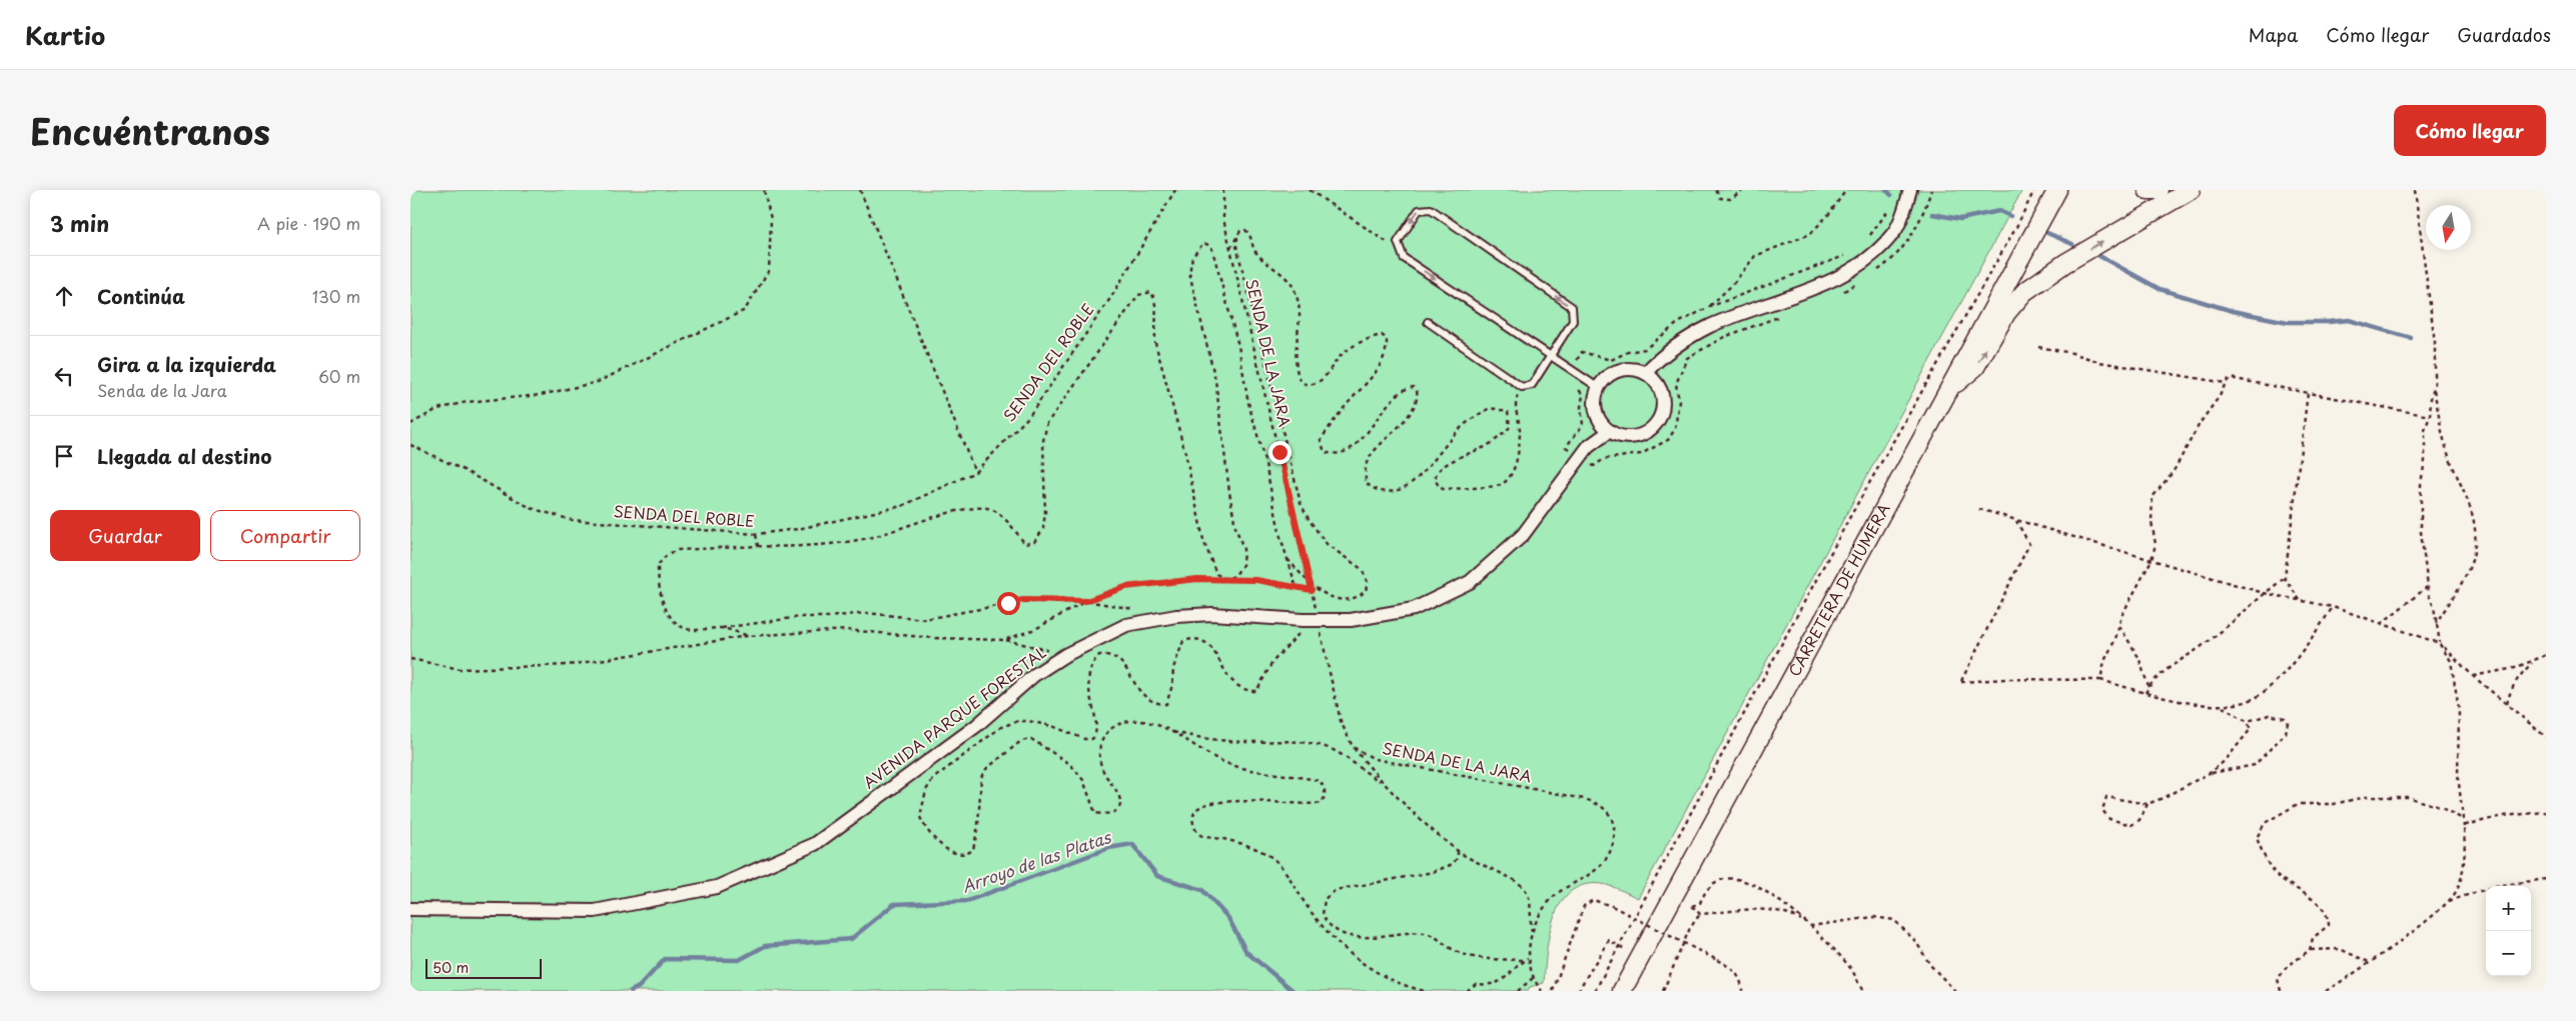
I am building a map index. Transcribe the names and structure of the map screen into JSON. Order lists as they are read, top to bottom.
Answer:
{
  "streets": {
    "main road": ["CARRETERA DE HÚMERA"],
    "street": ["AVENIDA PARQUE FORESTAL"],
    "path": ["SENDA DE LA JARA", "SENDA DEL ROBLE"]
  },
  "crossings": [
    ["SENDA DE LA JARA", "AVENIDA PARQUE FORESTAL"]
  ],
  "water": ["Arroyo de las Platas"],
  "scale_bar": "50 m",
  "north": "bottom",
  "page": {
    "header": "Kartio",
    "nav": ["Mapa", "Cómo llegar", "Guardados"],
    "title": "Encuéntranos",
    "buttons": [
      "Cómo llegar",
      ["Guardar", "Compartir"]
    ],
    "heading": ["3 min", "A pie · 190 m"],
    "list": [
      ["Continúa", "130 m"],
      ["Gira a la izquierda", "Senda de la Jara", "60 m"],
      "Llegada al destino"
    ],
    "map_buttons": ["+", "−"],
    "scale": "50 m"
  }
}
